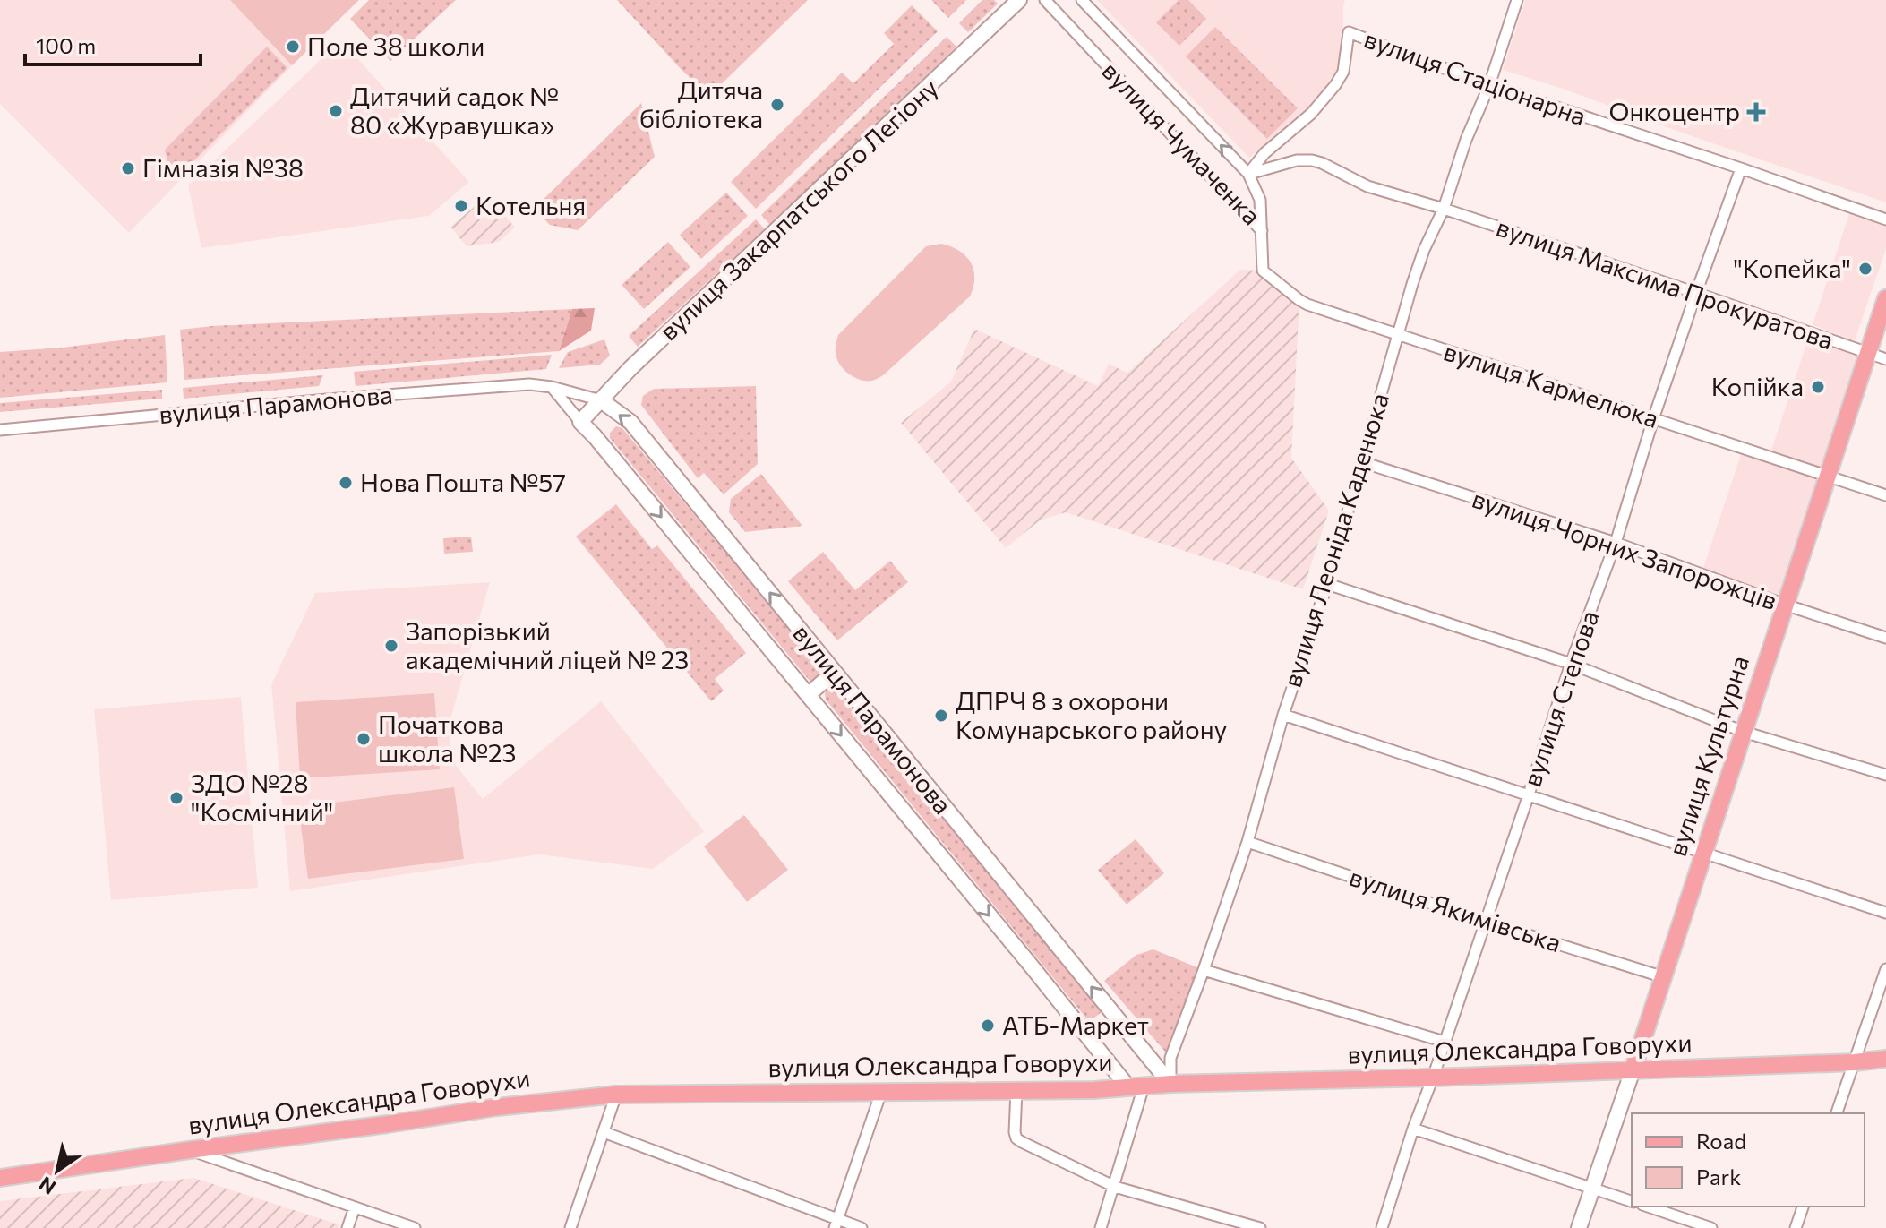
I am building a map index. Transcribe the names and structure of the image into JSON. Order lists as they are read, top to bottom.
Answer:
{
  "streets": {
    "main road": ["вулиця Культурна", "вулиця Олександра Говорухи"],
    "street": [
      "вулиця Стаціонарна",
      "вулиця Чумаченка",
      "вулиця Закарпатського Легіону",
      "вулиця Максима Прокуратова",
      "вулиця Кармелюка",
      "вулиця Парамонова",
      "вулиця Леоніда Каденюка",
      "вулиця Чорних Запорожців",
      "вулиця Степова",
      "вулиця Якимівська"
    ]
  },
  "crossings": [
    ["вулиця Стаціонарна", "вулиця Чумаченка"],
    ["вулиця Стаціонарна", "вулиця Максима Прокуратова"],
    ["вулиця Стаціонарна", "вулиця Леоніда Каденюка"],
    ["вулиця Стаціонарна", "вулиця Степова"],
    ["вулиця Чумаченка", "вулиця Максима Прокуратова"],
    ["вулиця Чумаченка", "вулиця Кармелюка"],
    ["вулиця Закарпатського Легіону", "вулиця Парамонова"],
    ["вулиця Максима Прокуратова", "вулиця Леоніда Каденюка"],
    ["вулиця Максима Прокуратова", "вулиця Степова"],
    ["вулиця Максима Прокуратова", "вулиця Культурна"],
    ["вулиця Кармелюка", "вулиця Леоніда Каденюка"],
    ["вулиця Кармелюка", "вулиця Степова"],
    ["вулиця Кармелюка", "вулиця Культурна"],
    ["вулиця Парамонова", "вулиця Леоніда Каденюка"],
    ["вулиця Парамонова", "вулиця Олександра Говорухи"],
    ["вулиця Леоніда Каденюка", "вулиця Чорних Запорожців"],
    ["вулиця Леоніда Каденюка", "вулиця Якимівська"],
    ["вулиця Леоніда Каденюка", "вулиця Олександра Говорухи"],
    ["вулиця Чорних Запорожців", "вулиця Степова"],
    ["вулиця Чорних Запорожців", "вулиця Культурна"],
    ["вулиця Степова", "вулиця Якимівська"],
    ["вулиця Степова", "вулиця Олександра Говорухи"],
    ["вулиця Культурна", "вулиця Якимівська"],
    ["вулиця Культурна", "вулиця Олександра Говорухи"]
  ],
  "places": {
    "other": [
      "Поле 38 школи",
      "Дитяча бібліотека",
      "Дитячий садок № 80 «Журавушка»",
      "Гімназія №38",
      "Котельня",
      "\"Копейка\"",
      "Копійка",
      "Нова Пошта №57",
      "Запорізький академічний ліцей № 23",
      "ДПРЧ 8 з охорони Комунарського району",
      "Початкова школа №23",
      "ЗДО №28 \"Космічний\"",
      "АТБ-Маркет"
    ],
    "health": ["Онкоцентр"]
  },
  "legend": ["Road", "Park"],
  "scale_bar": "100 m",
  "north": "bottom left"
}
